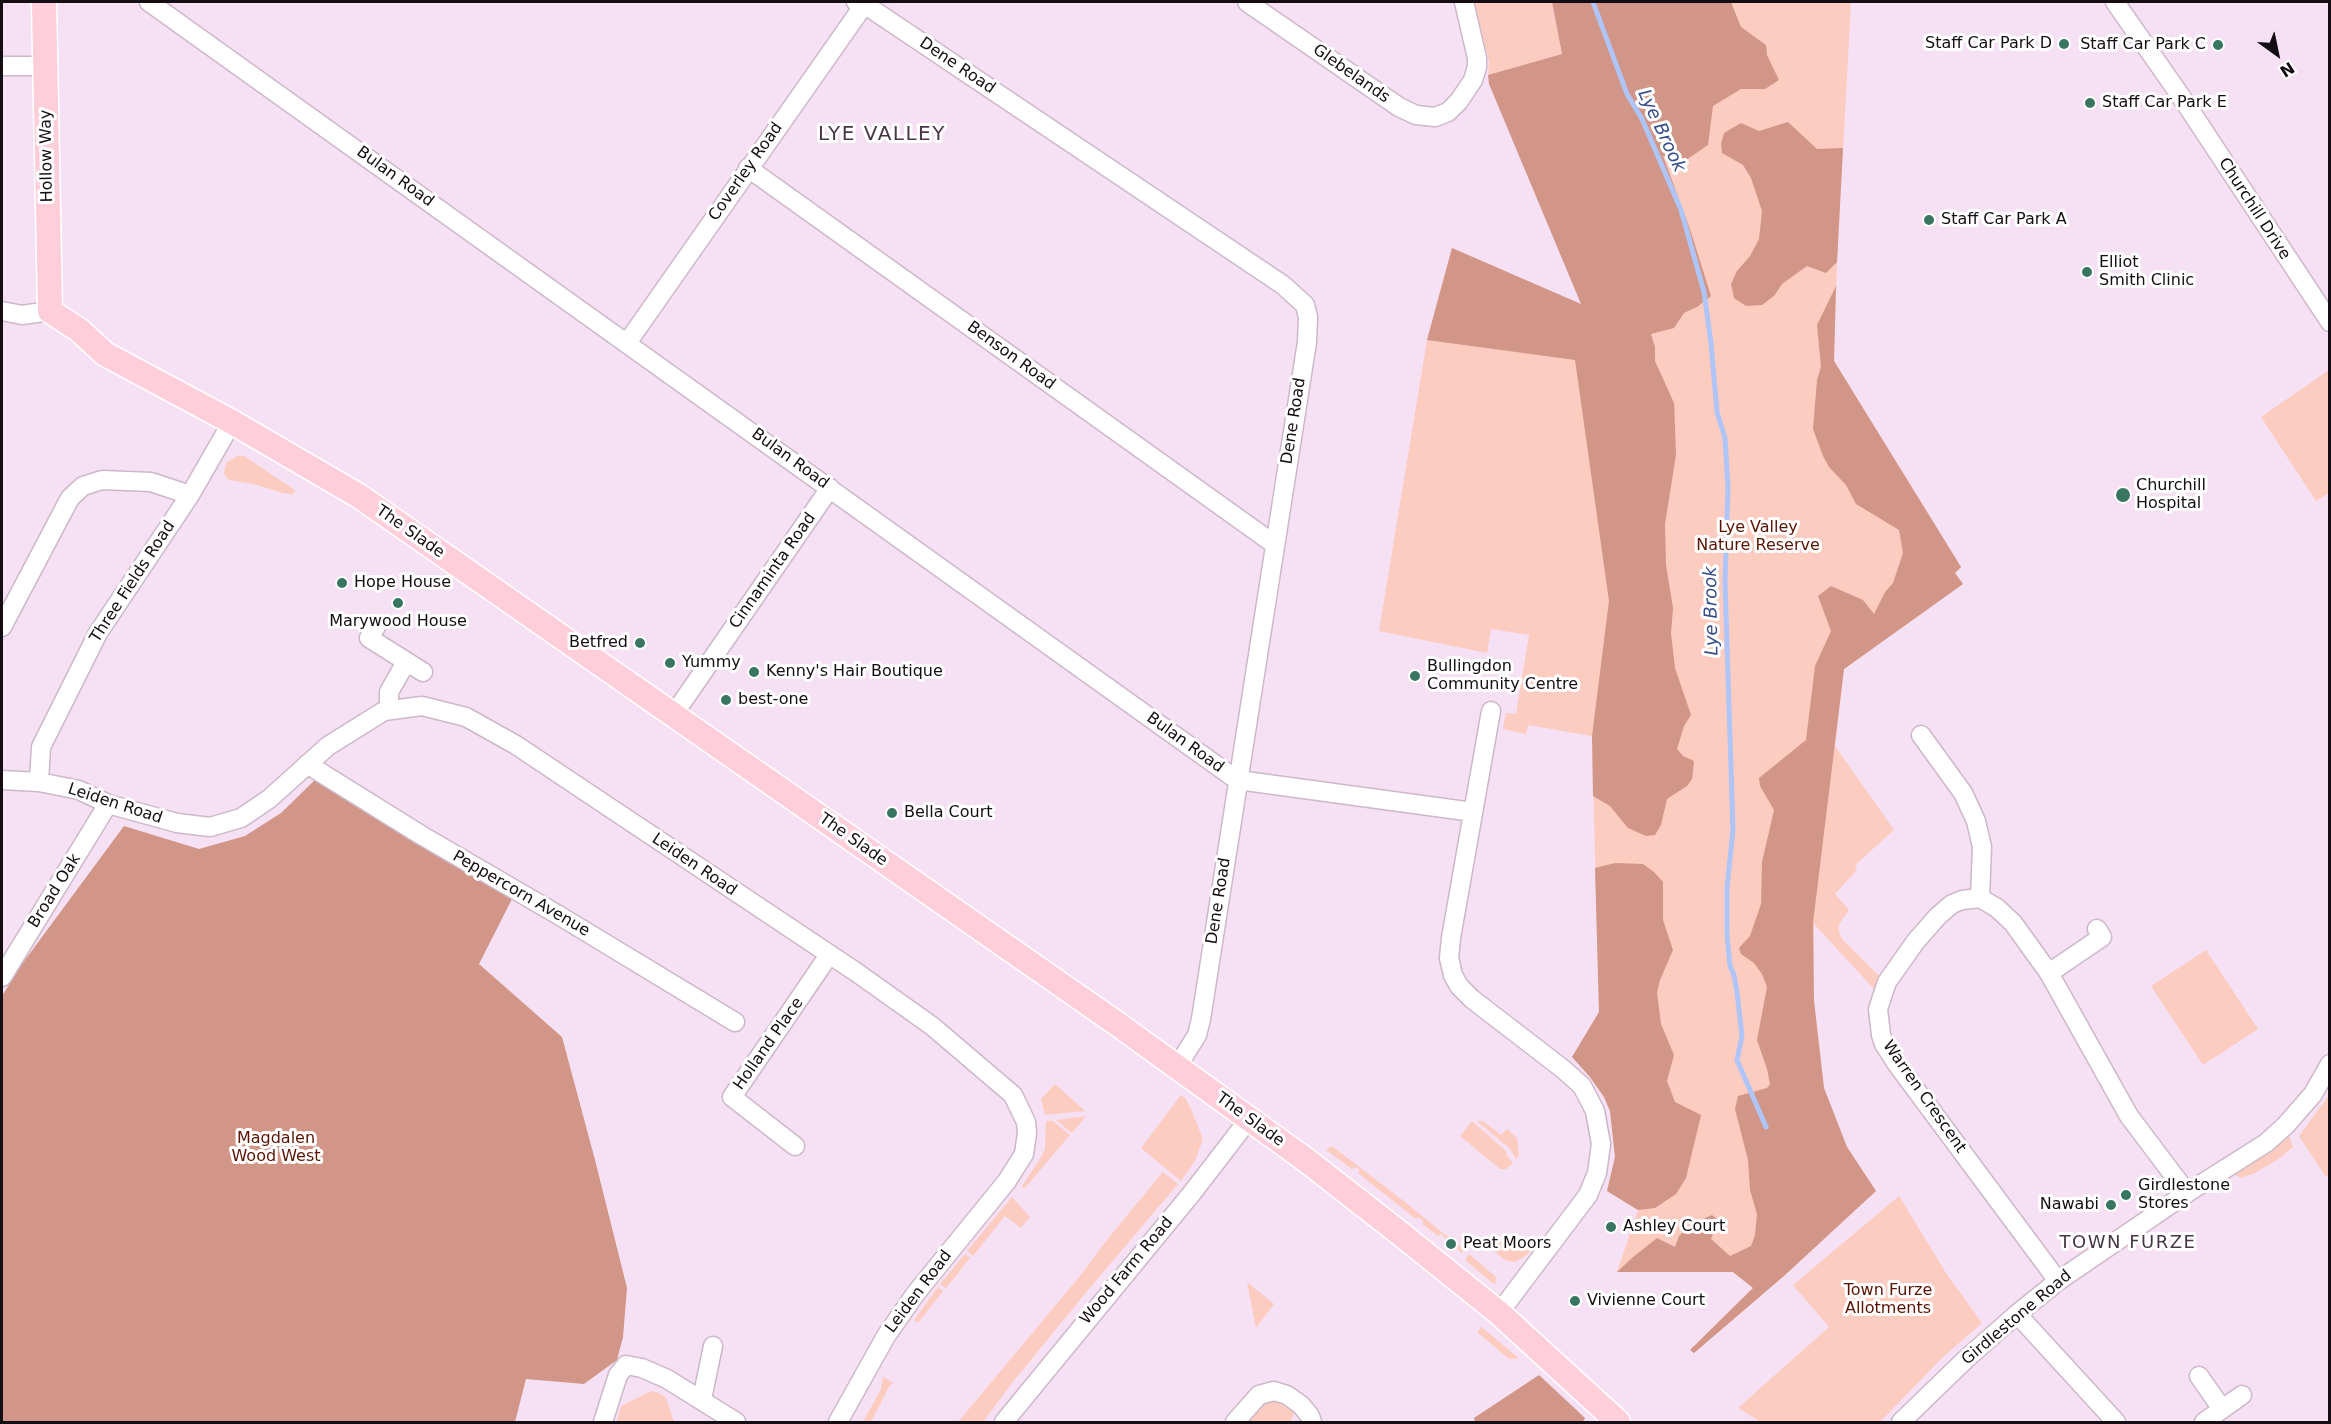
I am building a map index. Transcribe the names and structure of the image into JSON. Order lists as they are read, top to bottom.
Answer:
{
  "streets": {
    "main road": ["Hollow Way", "The Slade"],
    "street": [
      "Dene Road",
      "Glebelands",
      "Coverley Road",
      "Bulan Road",
      "Churchill Drive",
      "Benson Road",
      "Cinnaminta Road",
      "Three Fields Road",
      "Leiden Road",
      "Broad Oak",
      "Peppercorn Avenue",
      "Holland Place",
      "Warren Crescent",
      "Wood Farm Road",
      "Girdlestone Road"
    ]
  },
  "crossings": [
    ["Dene Road", "Coverley Road"],
    ["Dene Road", "Bulan Road"],
    ["Dene Road", "Benson Road"],
    ["Dene Road", "The Slade"],
    ["Hollow Way", "The Slade"],
    ["Coverley Road", "Bulan Road"],
    ["Coverley Road", "Benson Road"],
    ["Bulan Road", "Cinnaminta Road"],
    ["The Slade", "Cinnaminta Road"],
    ["The Slade", "Three Fields Road"],
    ["The Slade", "Wood Farm Road"],
    ["Three Fields Road", "Leiden Road"],
    ["Leiden Road", "Broad Oak"],
    ["Leiden Road", "Peppercorn Avenue"],
    ["Leiden Road", "Holland Place"],
    ["Warren Crescent", "Girdlestone Road"]
  ],
  "districts": ["LYE VALLEY", "TOWN FURZE"],
  "water": ["Lye Brook"],
  "parks": ["Lye Valley Nature Reserve", "Magdalen Wood West", "Town Furze Allotments"],
  "places": [
    "Staff Car Park D",
    "Staff Car Park C",
    "Staff Car Park E",
    "Staff Car Park A",
    "Elliot Smith Clinic",
    "Churchill Hospital",
    "Hope House",
    "Marywood House",
    "Betfred",
    "Yummy",
    "Kenny's Hair Boutique",
    "Bullingdon Community Centre",
    "best-one",
    "Bella Court",
    "Girdlestone Stores",
    "Nawabi",
    "Ashley Court",
    "Peat Moors",
    "Vivienne Court"
  ],
  "north": "bottom right"
}
